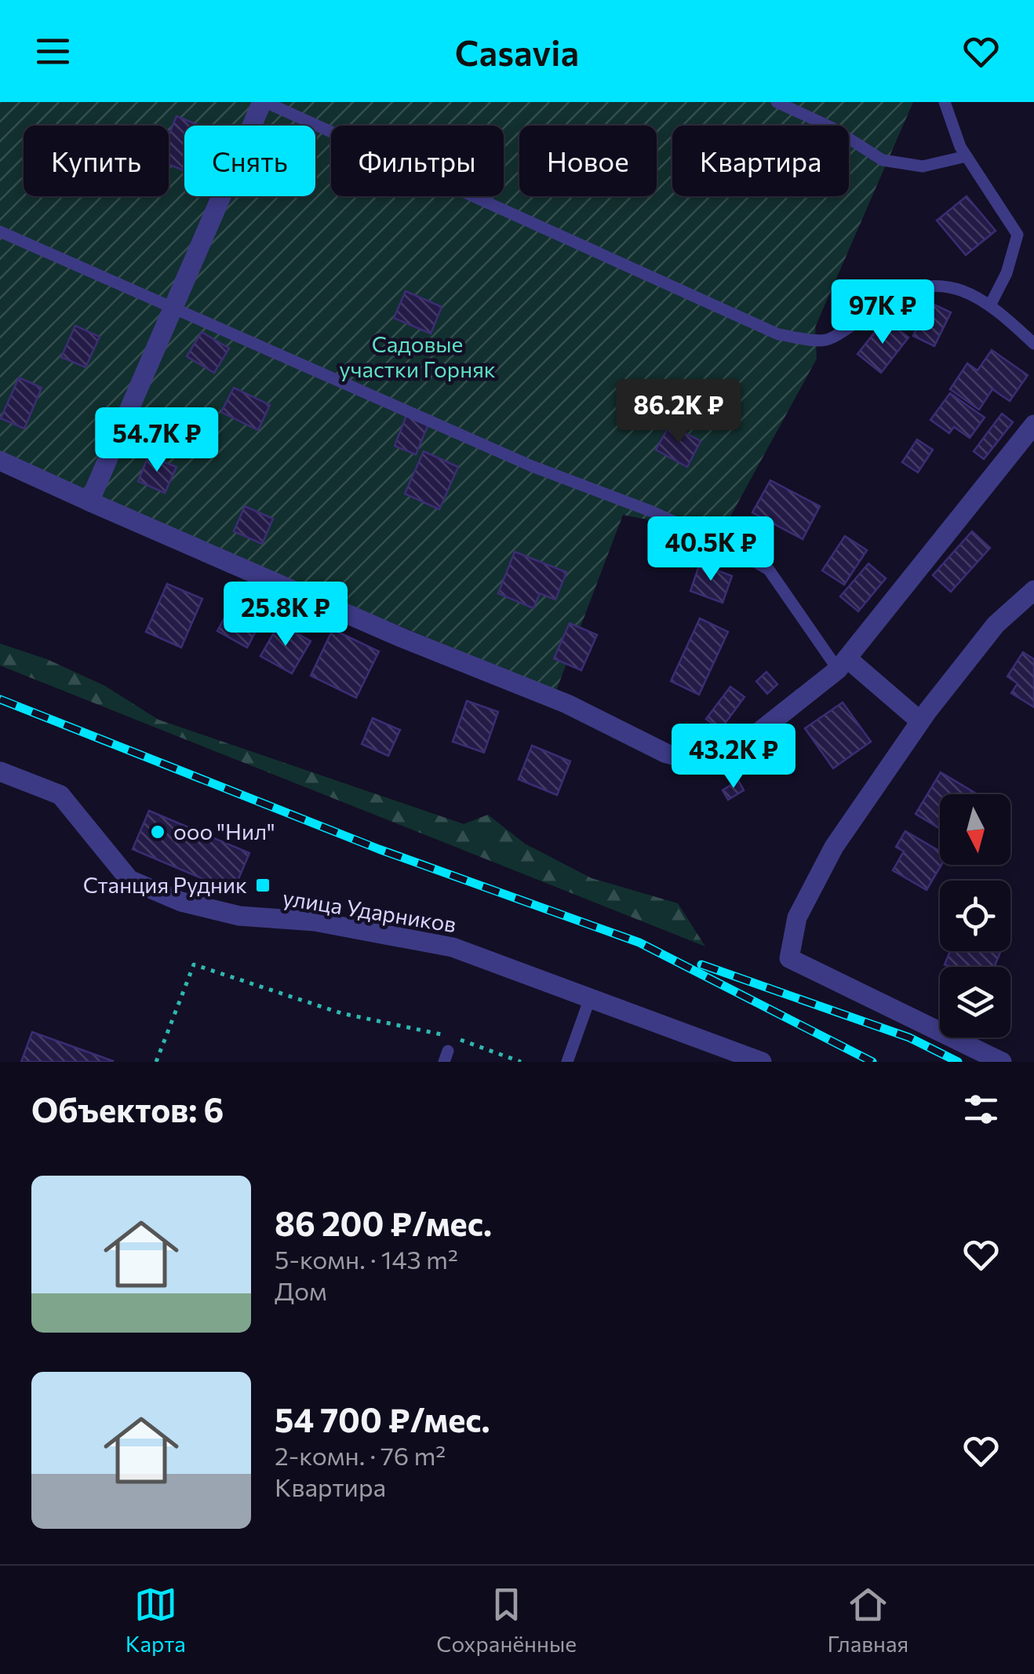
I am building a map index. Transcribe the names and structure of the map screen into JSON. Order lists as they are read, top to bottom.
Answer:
{
  "streets": {
    "street": ["улица Ударников"]
  },
  "parks": ["Садовые участки Горняк"],
  "places": {
    "other": ["ооо \"Нил\""],
    "transit": ["Станция Рудник"]
  },
  "north": "bottom",
  "page": {
    "header": "Casavia",
    "chip": [
      "Купить",
      "Снять",
      "Фильтры",
      "Новое",
      "Квартира"
    ],
    "price": [
      "97K ₽",
      "86.2K ₽",
      "54.7K ₽",
      "40.5K ₽",
      "25.8K ₽",
      "43.2K ₽"
    ],
    "heading": "Объектов: 6",
    "list": [
      {
        "name": "86 200 ₽/мес.",
        "note": "5-комн. · 143 m² · Дом"
      },
      {
        "name": "54 700 ₽/мес.",
        "note": "2-комн. · 76 m² · Квартира"
      }
    ],
    "tabs": ["Карта", "Сохранённые", "Главная"]
  }
}
